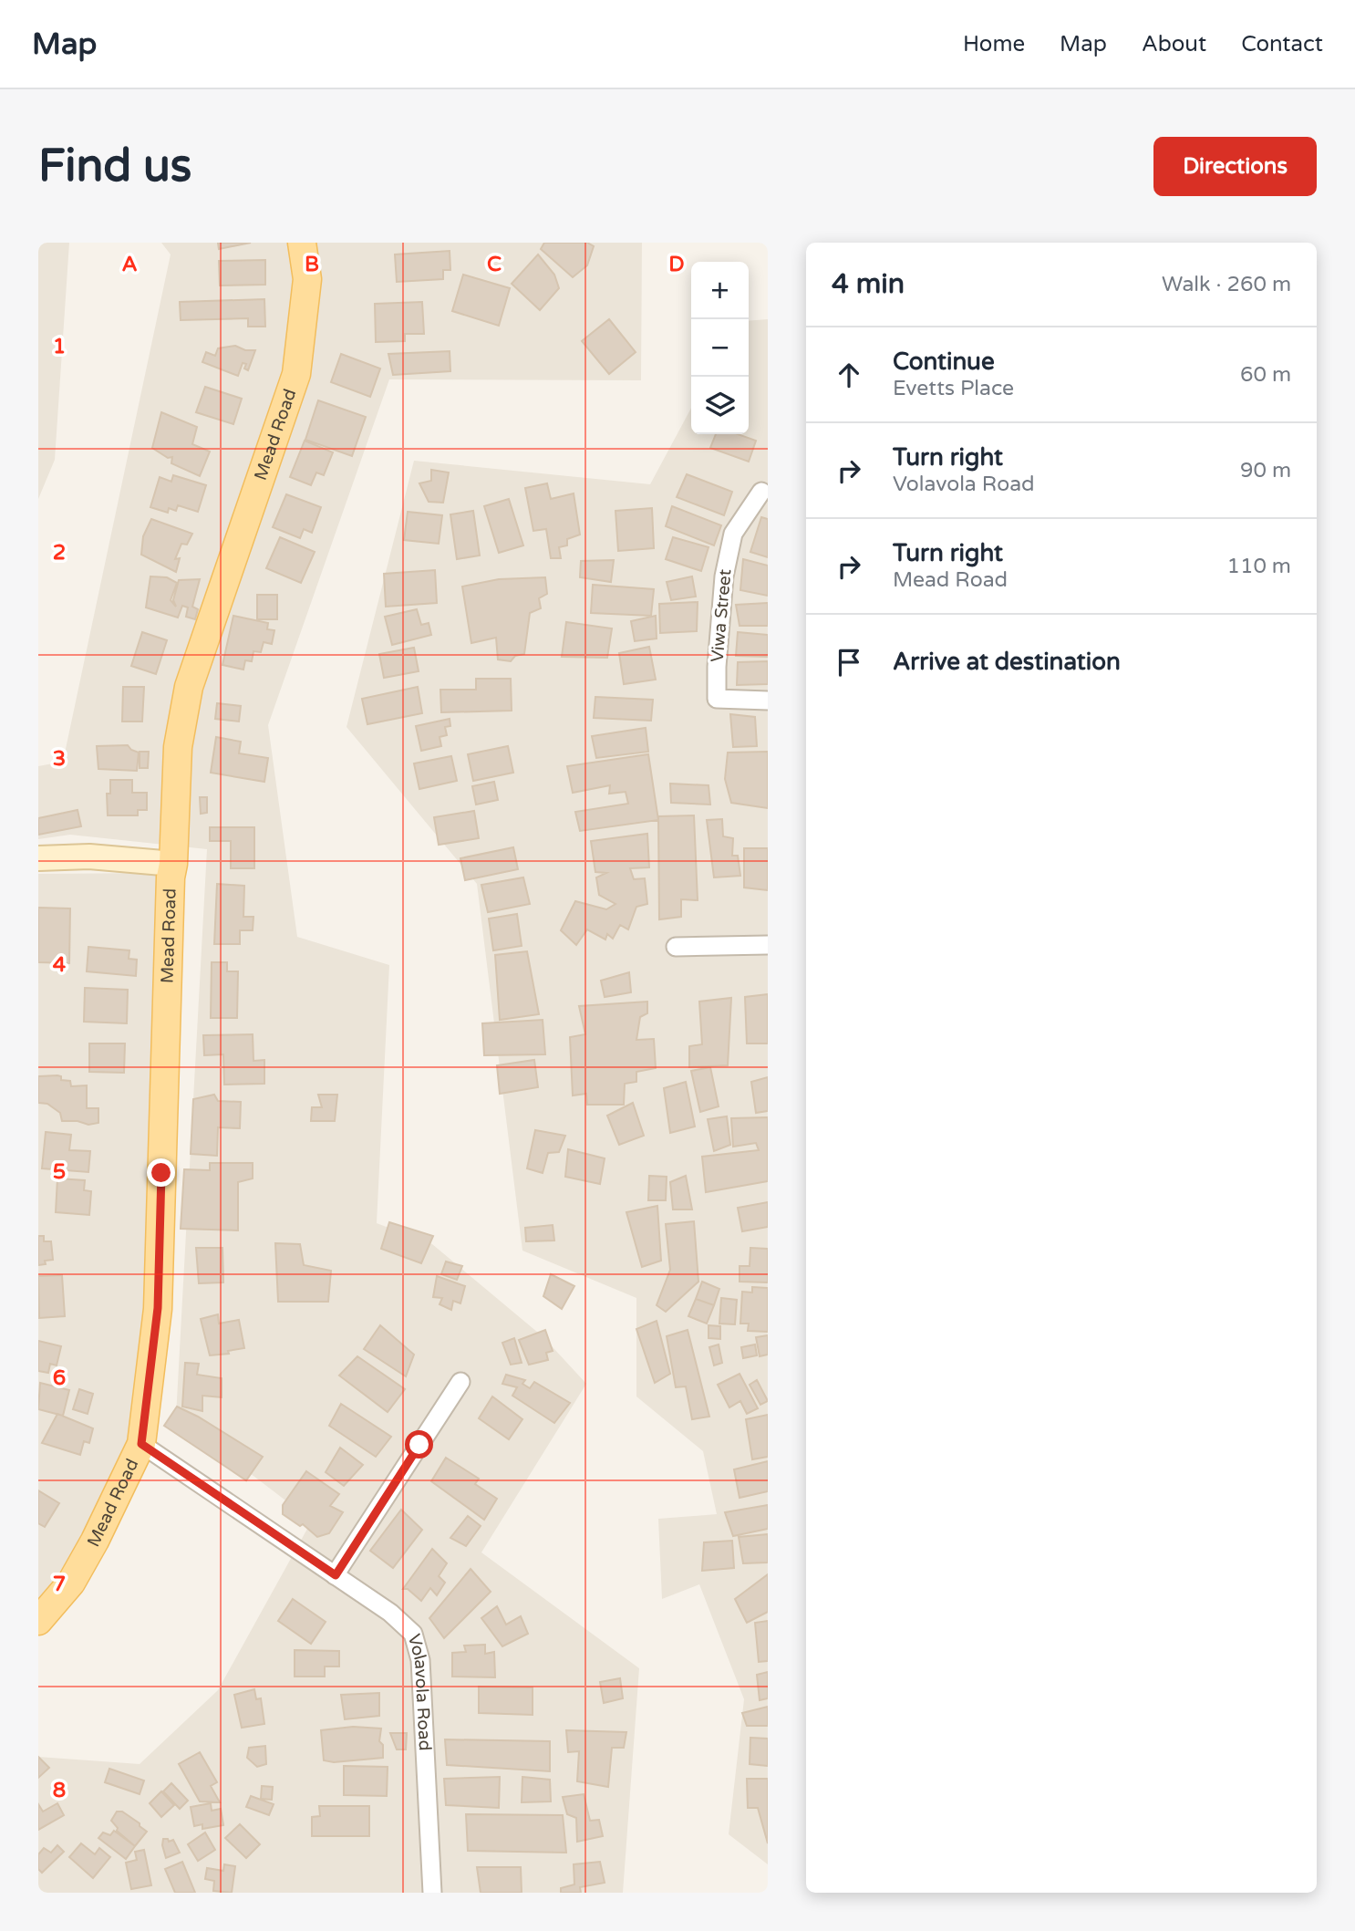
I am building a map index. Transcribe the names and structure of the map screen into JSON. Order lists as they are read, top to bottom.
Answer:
{
  "streets": {
    "main road": ["Mead Road"],
    "street": ["Viwa Street", "Volavola Road"]
  },
  "crossings": [
    ["Mead Road", "Volavola Road"]
  ],
  "page": {
    "header": "Map",
    "nav": [
      "Home",
      "Map",
      "About",
      "Contact"
    ],
    "buttons": "Directions",
    "title": "Find us",
    "heading": ["4 min", "Walk · 260 m"],
    "map_buttons": ["+", "−"],
    "list": [
      ["Continue", "Evetts Place", "60 m"],
      ["Turn right", "Volavola Road", "90 m"],
      ["Turn right", "Mead Road", "110 m"],
      "Arrive at destination"
    ]
  },
  "grid": {
    "columns": [
      "A",
      "B",
      "C",
      "D"
    ],
    "rows": [
      "1",
      "2",
      "3",
      "4",
      "5",
      "6",
      "7",
      "8"
    ]
  }
}
